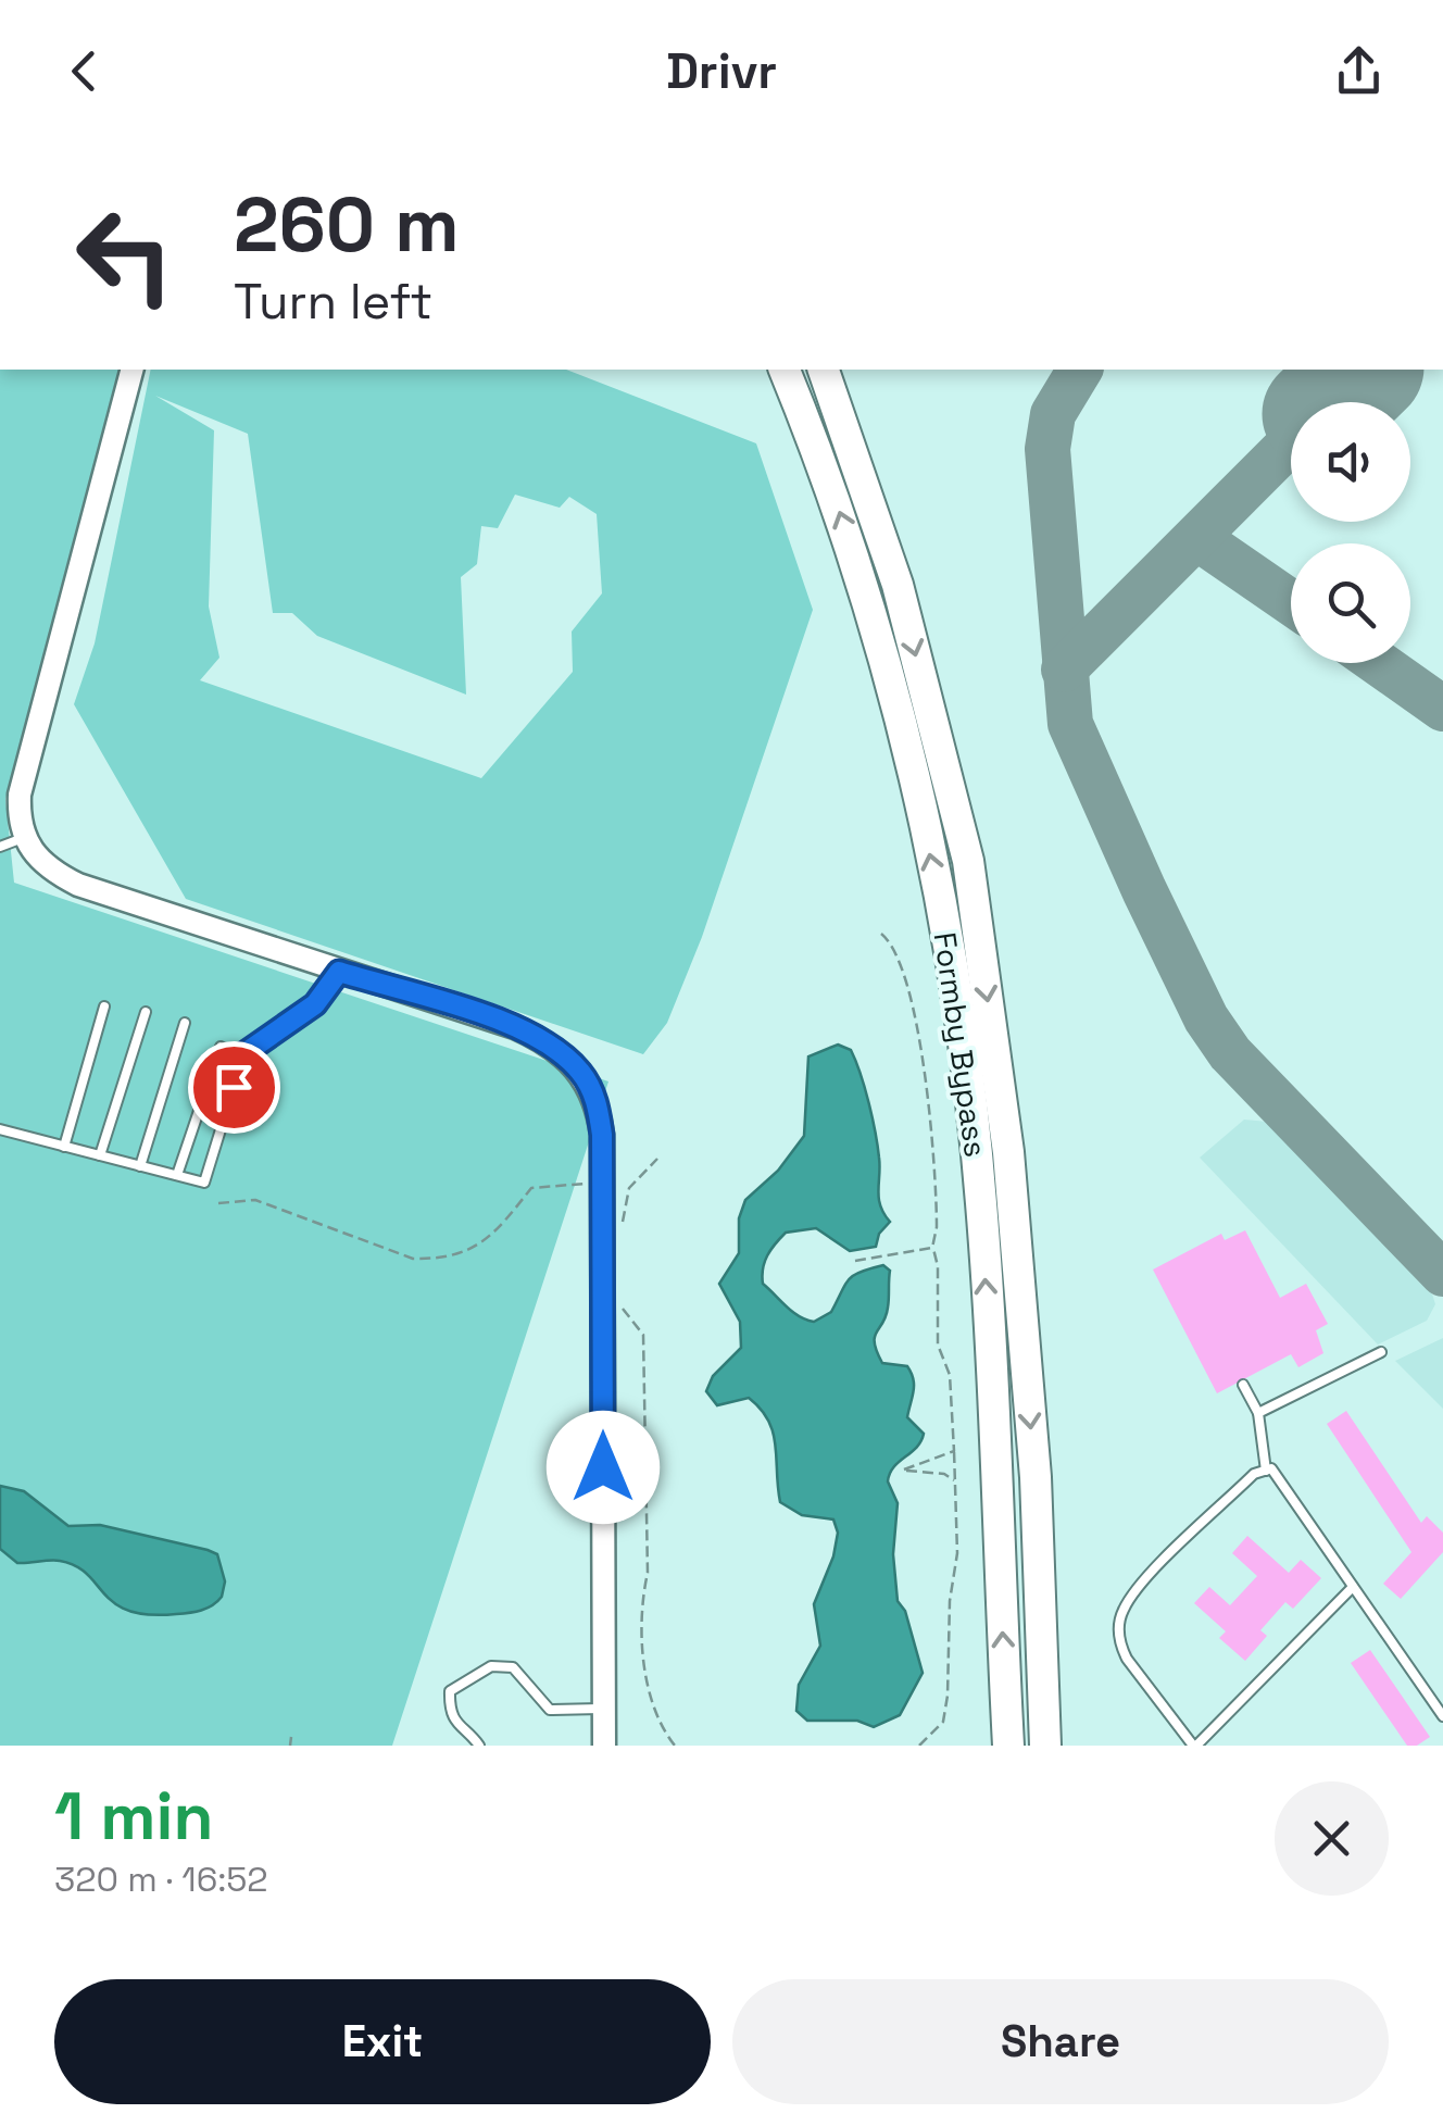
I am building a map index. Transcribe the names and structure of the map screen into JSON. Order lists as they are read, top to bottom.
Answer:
{
  "streets": {
    "highway": ["Formby Bypass"]
  },
  "page": {
    "header": "Drivr",
    "turn": ["260 m", "Turn left"],
    "heading": ["1 min", "320 m · 16:52"],
    "buttons": ["Exit", "Share"]
  }
}
